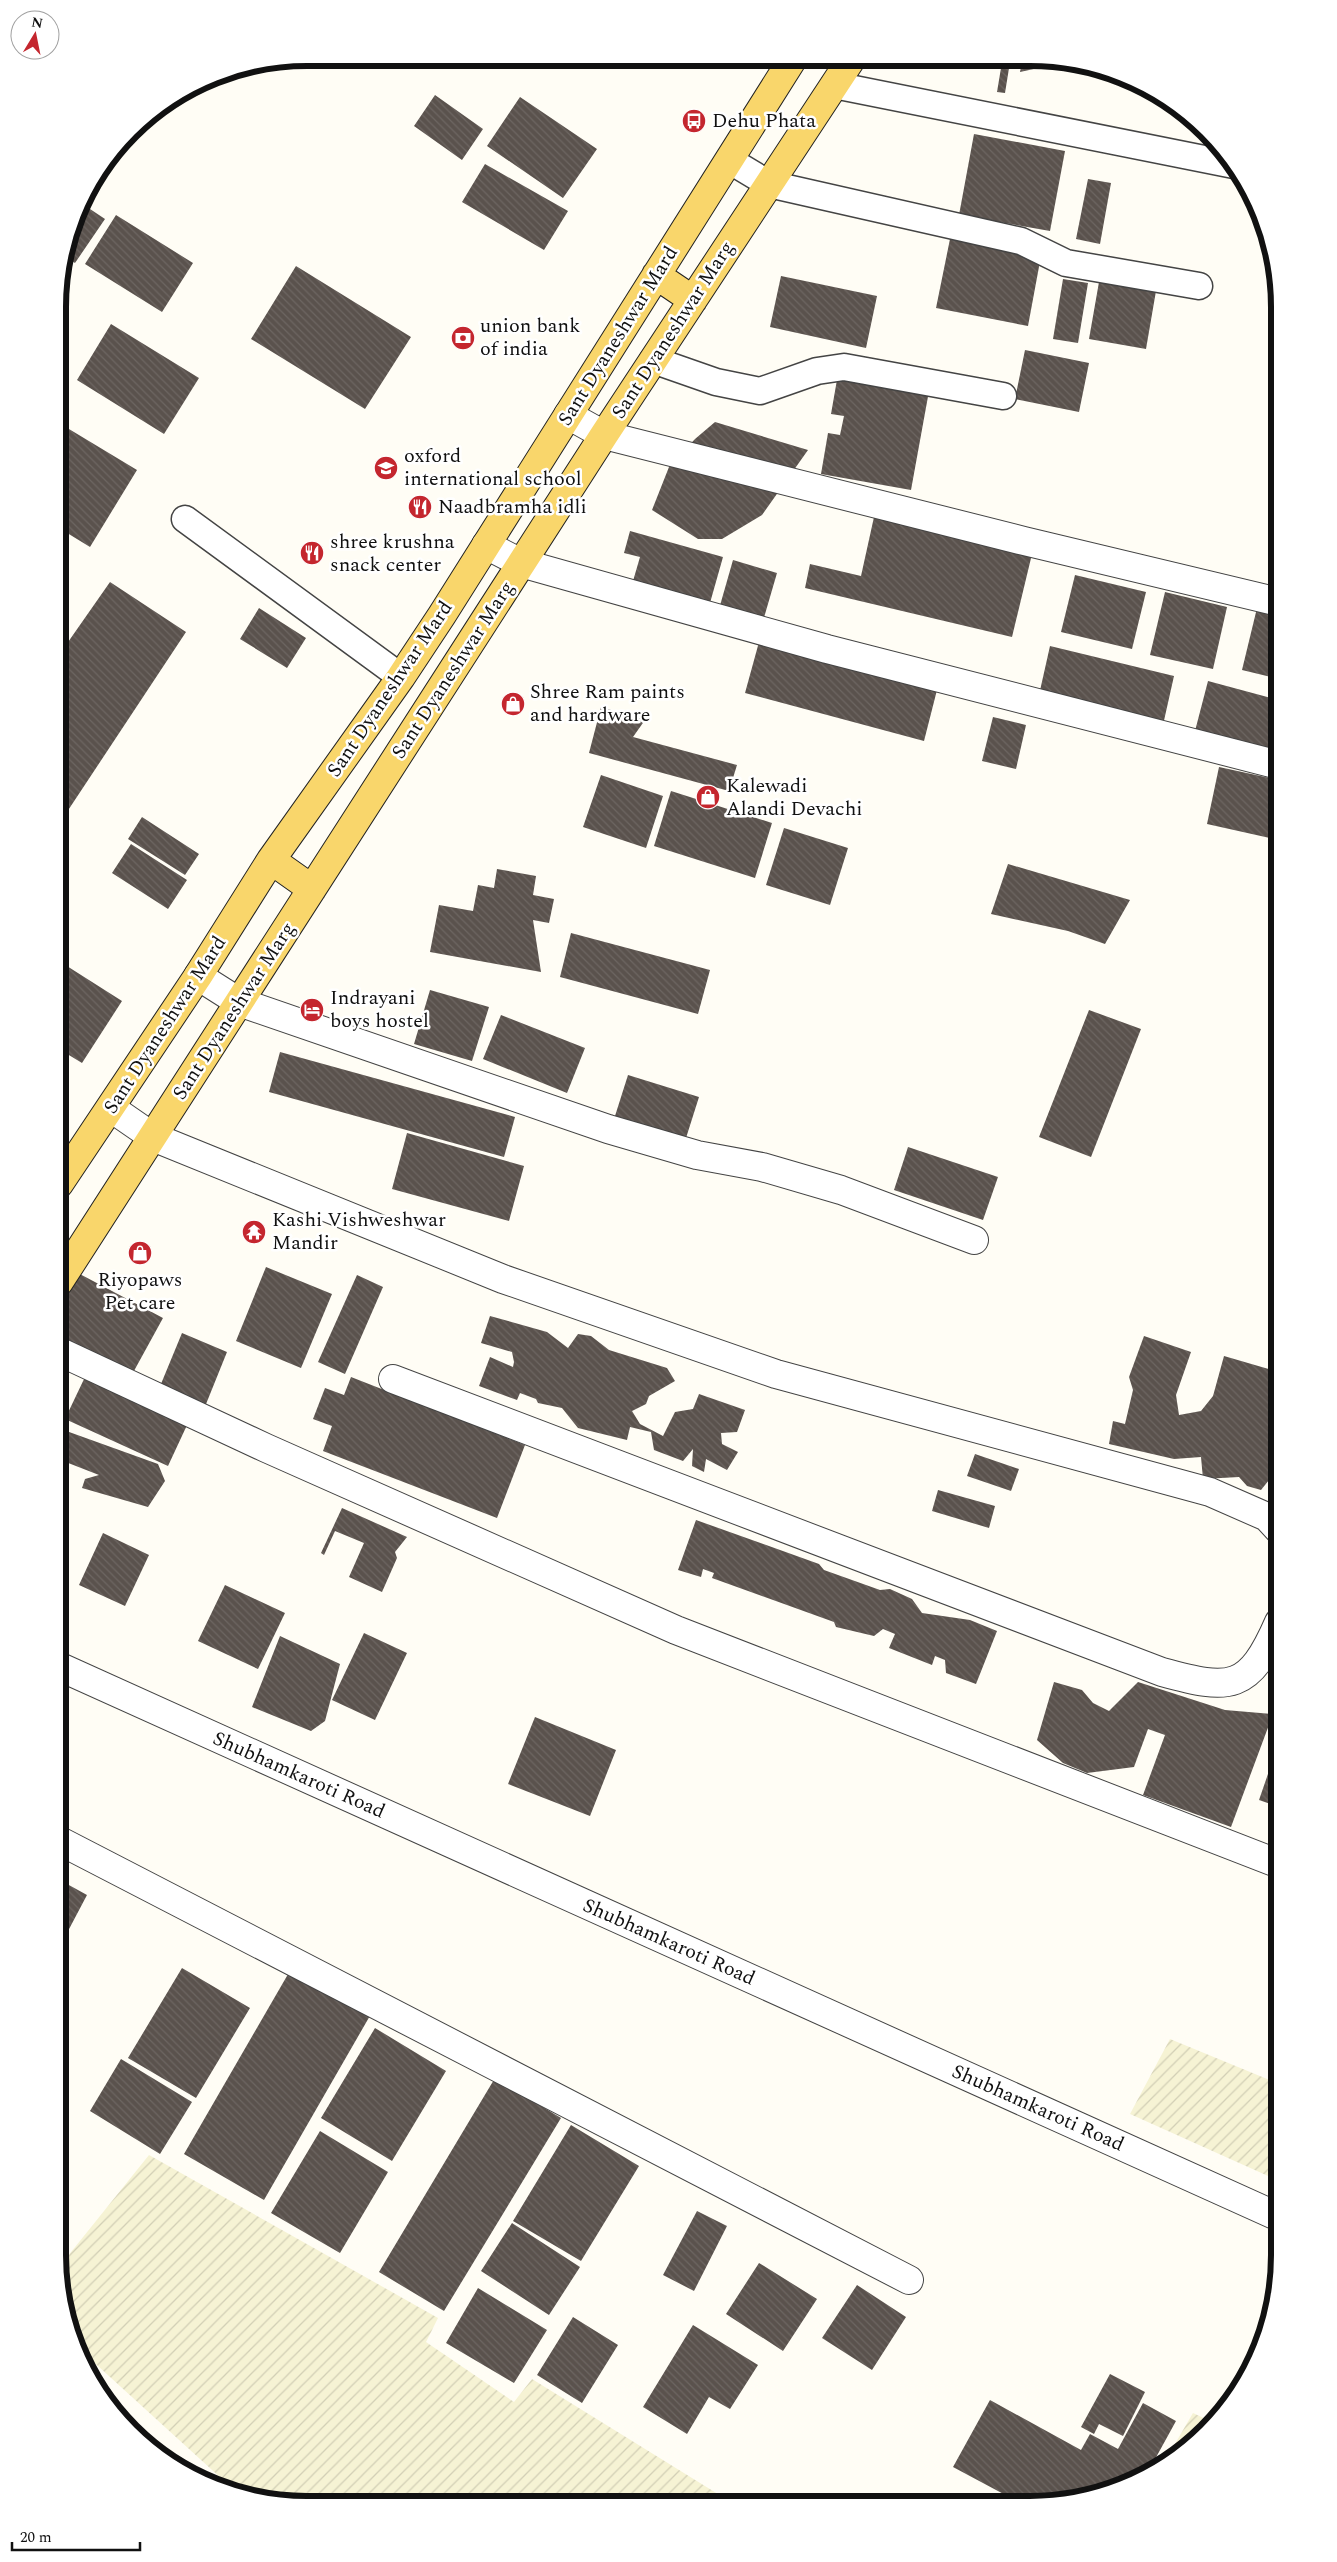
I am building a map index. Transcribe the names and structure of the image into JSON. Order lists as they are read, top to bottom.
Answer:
{
  "streets": {
    "main road": ["Sant Dyaneshwar Marg", "Sant Dyaneshwar Mard"],
    "street": ["Shubhamkaroti Road"]
  },
  "places": {
    "bus stop": ["Dehu Phata"],
    "bank": ["union bank of india"],
    "school or university": ["oxford international school"],
    "restaurant": ["Naadbramha idli", "shree krushna snack center"],
    "shop": ["Shree Ram paints and hardware", "Kalewadi Alandi Devachi", "Riyopaws Pet care"],
    "hotel": ["Indrayani boys hostel"],
    "temple": ["Kashi Vishweshwar Mandir"]
  },
  "scale_bar": "20 m",
  "north": "top"
}
